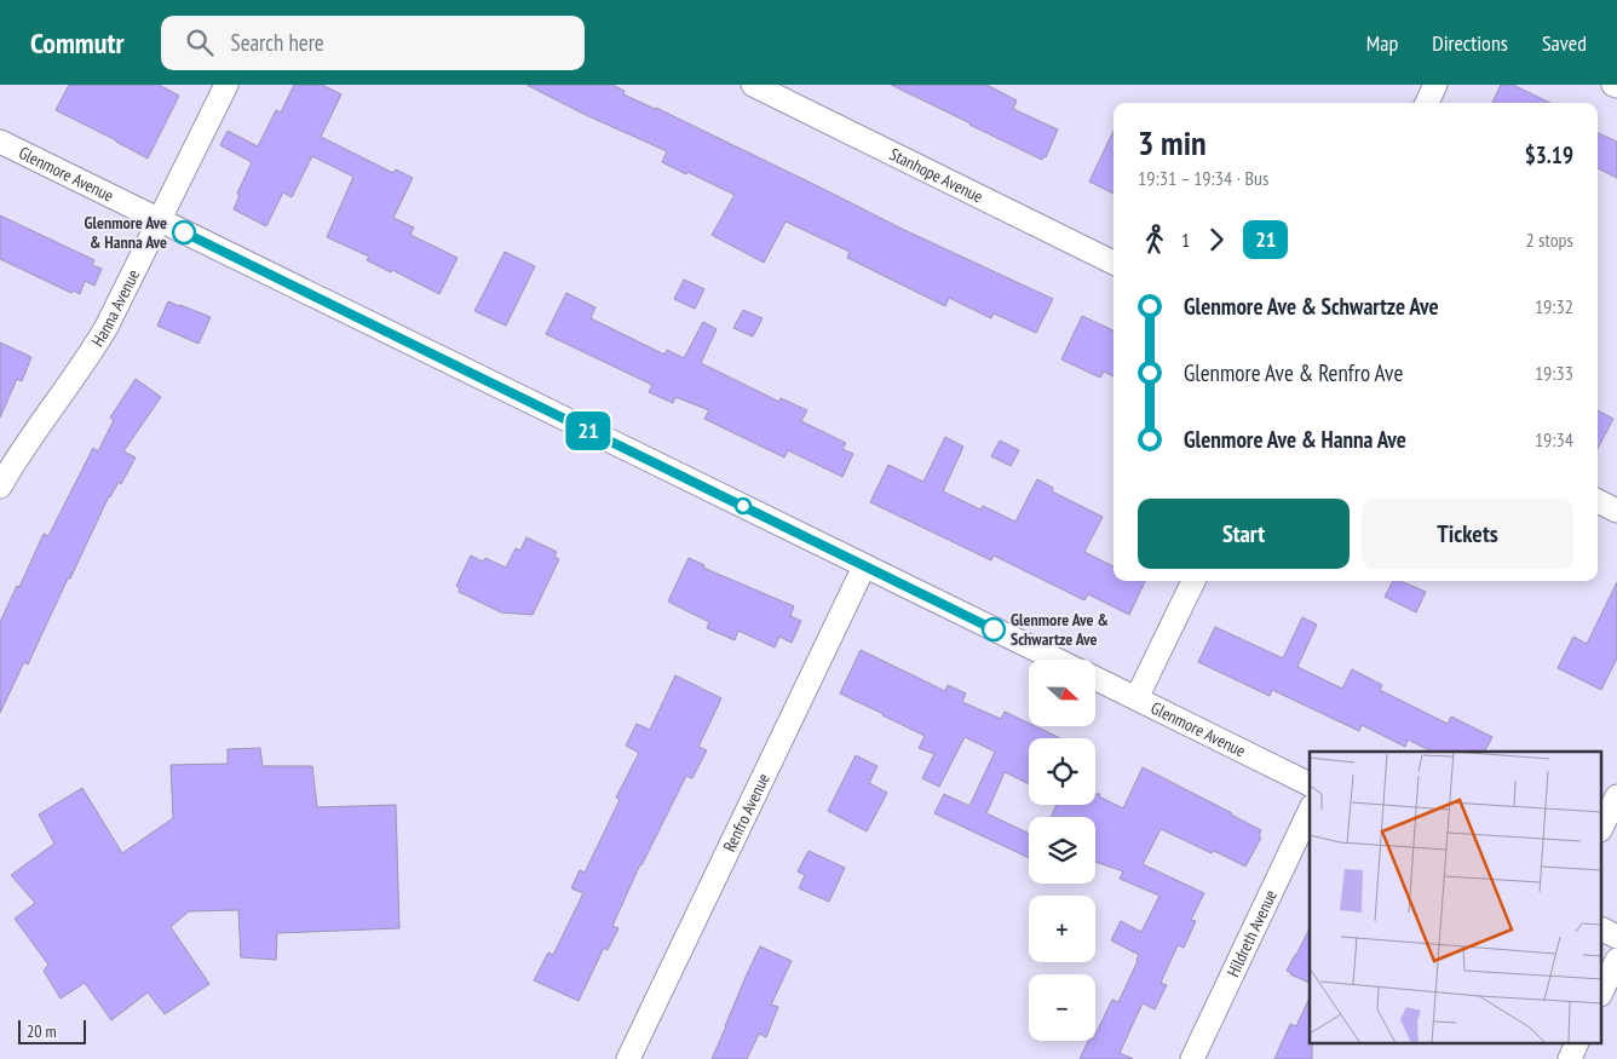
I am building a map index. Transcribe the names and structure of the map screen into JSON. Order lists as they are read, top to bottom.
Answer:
{
  "streets": {
    "street": [
      "Glenmore Avenue",
      "Stanhope Avenue",
      "Hanna Avenue",
      "Renfro Avenue",
      "Hildreth Avenue"
    ]
  },
  "crossings": [
    ["Glenmore Avenue", "Hanna Avenue"],
    ["Glenmore Avenue", "Renfro Avenue"]
  ],
  "places": ["Glenmore Ave & Hanna Ave", "Glenmore Ave & Schwartze Ave"],
  "lines": ["bus line 21"],
  "scale_bar": "20 m",
  "north": "right",
  "page": {
    "header": "Commutr",
    "search": "Search here",
    "nav": ["Map", "Directions", "Saved"],
    "on_map": "21",
    "heading": ["3 min", "19:31 – 19:34 · Bus", "$3.19"],
    "legs": ["1", "21", "2 stops"],
    "list": [
      {
        "name": "Glenmore Ave & Schwartze Ave",
        "value": "19:32"
      },
      {
        "name": "Glenmore Ave & Renfro Ave",
        "value": "19:33"
      },
      {
        "name": "Glenmore Ave & Hanna Ave",
        "value": "19:34"
      }
    ],
    "buttons": ["Start", "Tickets"],
    "map_buttons": ["+", "−"],
    "scale": "20 m"
  }
}
